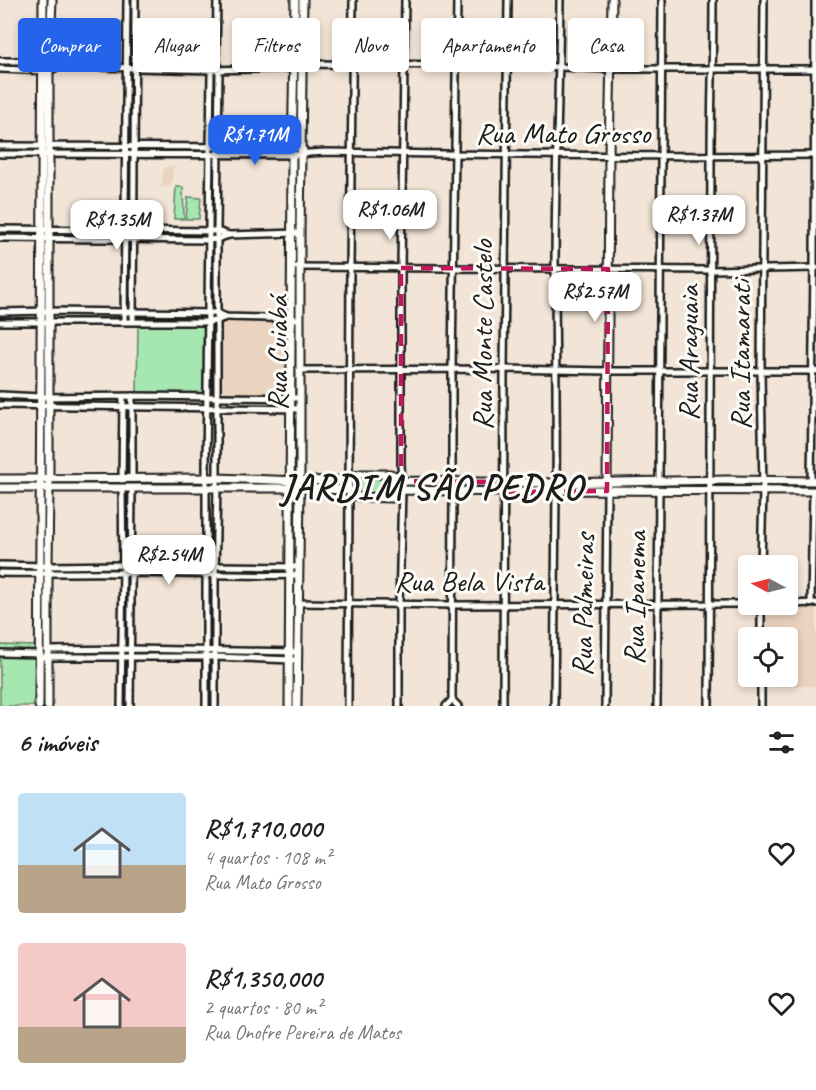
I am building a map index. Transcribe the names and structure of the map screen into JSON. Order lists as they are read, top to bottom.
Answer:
{
  "streets": {
    "main road": ["Rua Cuiabá", "Rua Palmeiras"],
    "street": [
      "Rua Mato Grosso",
      "Rua Monte Castelo",
      "Rua Araguaia",
      "Rua Itamarati",
      "Rua Bela Vista",
      "Rua Ipanema"
    ]
  },
  "crossings": [
    ["Rua Mato Grosso", "Rua Monte Castelo"],
    ["Rua Mato Grosso", "Rua Cuiabá"],
    ["Rua Mato Grosso", "Rua Araguaia"],
    ["Rua Mato Grosso", "Rua Itamarati"],
    ["Rua Mato Grosso", "Rua Palmeiras"],
    ["Rua Monte Castelo", "Rua Bela Vista"],
    ["Rua Cuiabá", "Rua Bela Vista"],
    ["Rua Araguaia", "Rua Bela Vista"],
    ["Rua Bela Vista", "Rua Ipanema"],
    ["Rua Bela Vista", "Rua Palmeiras"]
  ],
  "districts": ["JARDIM SÃO PEDRO"],
  "north": "left",
  "page": {
    "chip": [
      "Comprar",
      "Alugar",
      "Filtros",
      "Novo",
      "Apartamento",
      "Casa"
    ],
    "price": [
      "R$1.71M",
      "R$1.06M",
      "R$1.37M",
      "R$1.35M",
      "R$2.57M",
      "R$2.54M"
    ],
    "heading": "6 imóveis",
    "list": [
      {
        "name": "R$1,710,000",
        "note": "4 quartos · 108 m² · Rua Mato Grosso"
      },
      {
        "name": "R$1,350,000",
        "note": "2 quartos · 80 m² · Rua Onofre Pereira de Matos"
      }
    ]
  }
}
